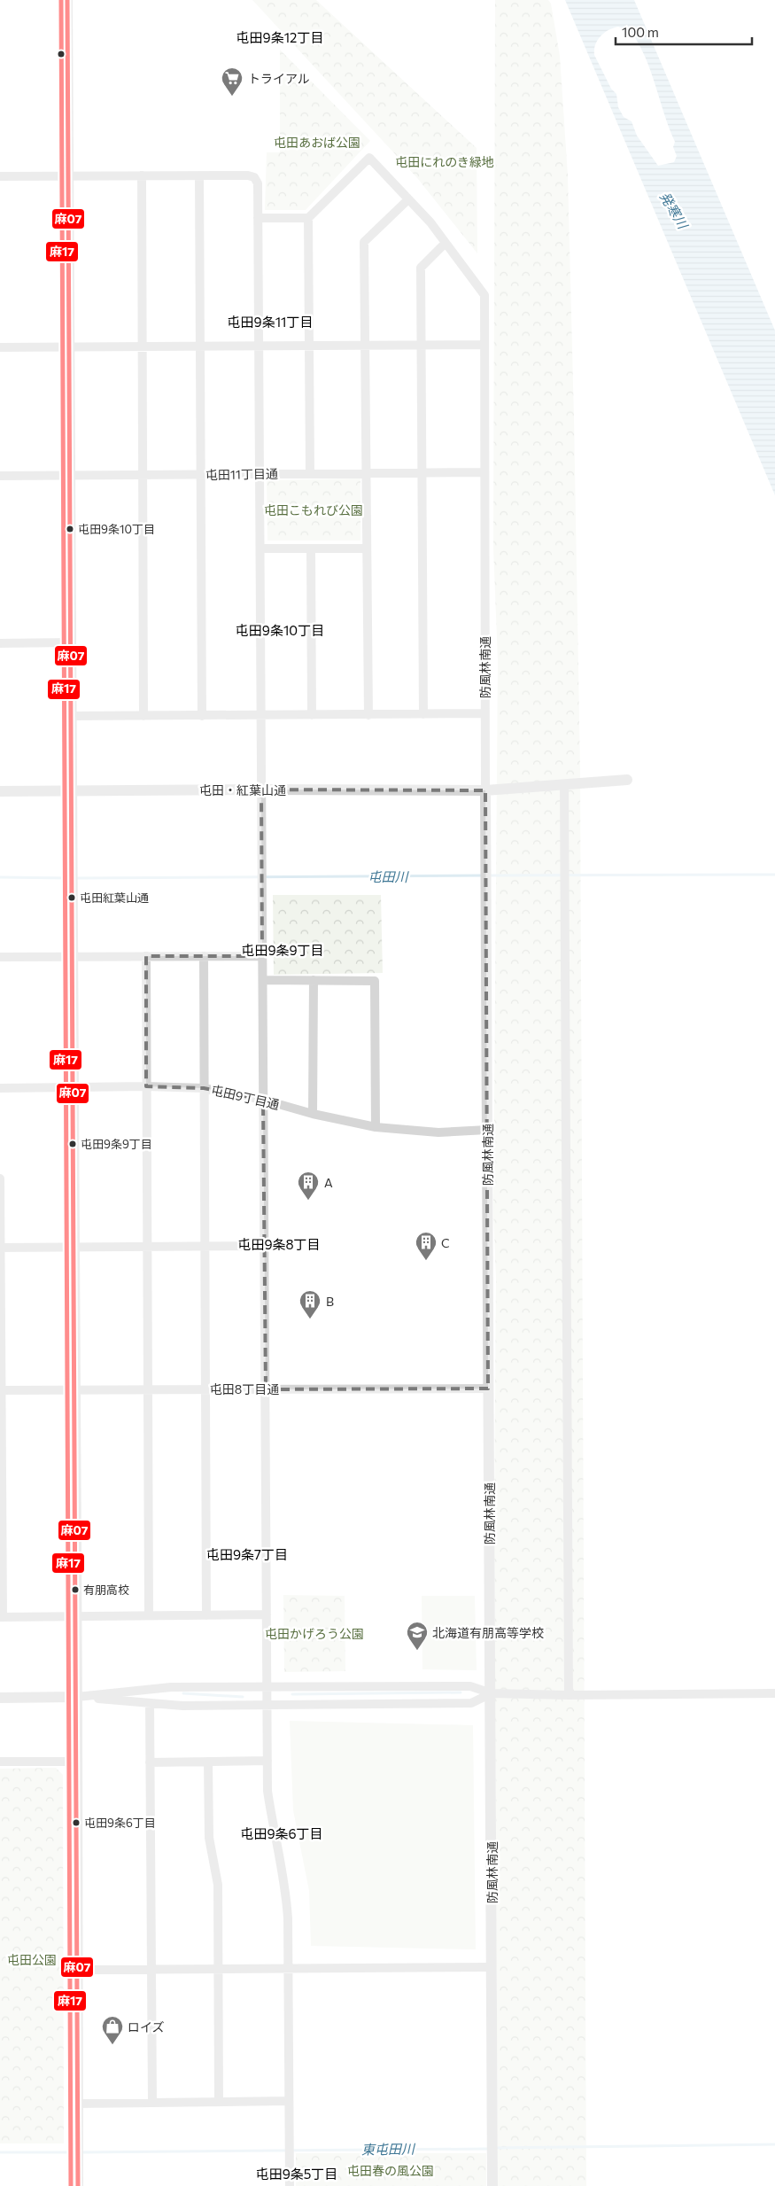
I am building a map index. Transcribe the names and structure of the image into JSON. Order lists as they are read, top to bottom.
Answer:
{
  "streets": {
    "street": [
      "屯田11丁目通",
      "防風林南通",
      "屯田・紅葉山通",
      "屯田9丁目通",
      "屯田8丁目通"
    ]
  },
  "crossings": [
    ["屯田11丁目通", "防風林南通"],
    ["防風林南通", "屯田・紅葉山通"],
    ["防風林南通", "屯田9丁目通"],
    ["防風林南通", "屯田8丁目通"]
  ],
  "districts": [
    "屯田9条12丁目",
    "屯田9条11丁目",
    "屯田9条10丁目",
    "屯田9条9丁目",
    "屯田9条8丁目",
    "屯田9条7丁目",
    "屯田9条6丁目",
    "屯田9条5丁目"
  ],
  "water": ["発寒川", "屯田川", "東屯田川"],
  "parks": [
    "屯田あおば公園",
    "屯田にれのき緑地",
    "屯田こもれび公園",
    "屯田かげろう公園",
    "屯田公園",
    "屯田春の風公園"
  ],
  "places": {
    "supermarket": ["トライアル"],
    "other": [
      "屯田9条10丁目",
      "屯田紅葉山通",
      "屯田9条9丁目",
      "有朋高校",
      "屯田9条6丁目"
    ],
    "building": ["A", "C", "B"],
    "school or university": ["北海道有朋高等学校"],
    "shop": ["ロイズ"]
  },
  "lines": ["transit line 麻07", "transit line 麻17"],
  "scale_bar": "100 m"
}
